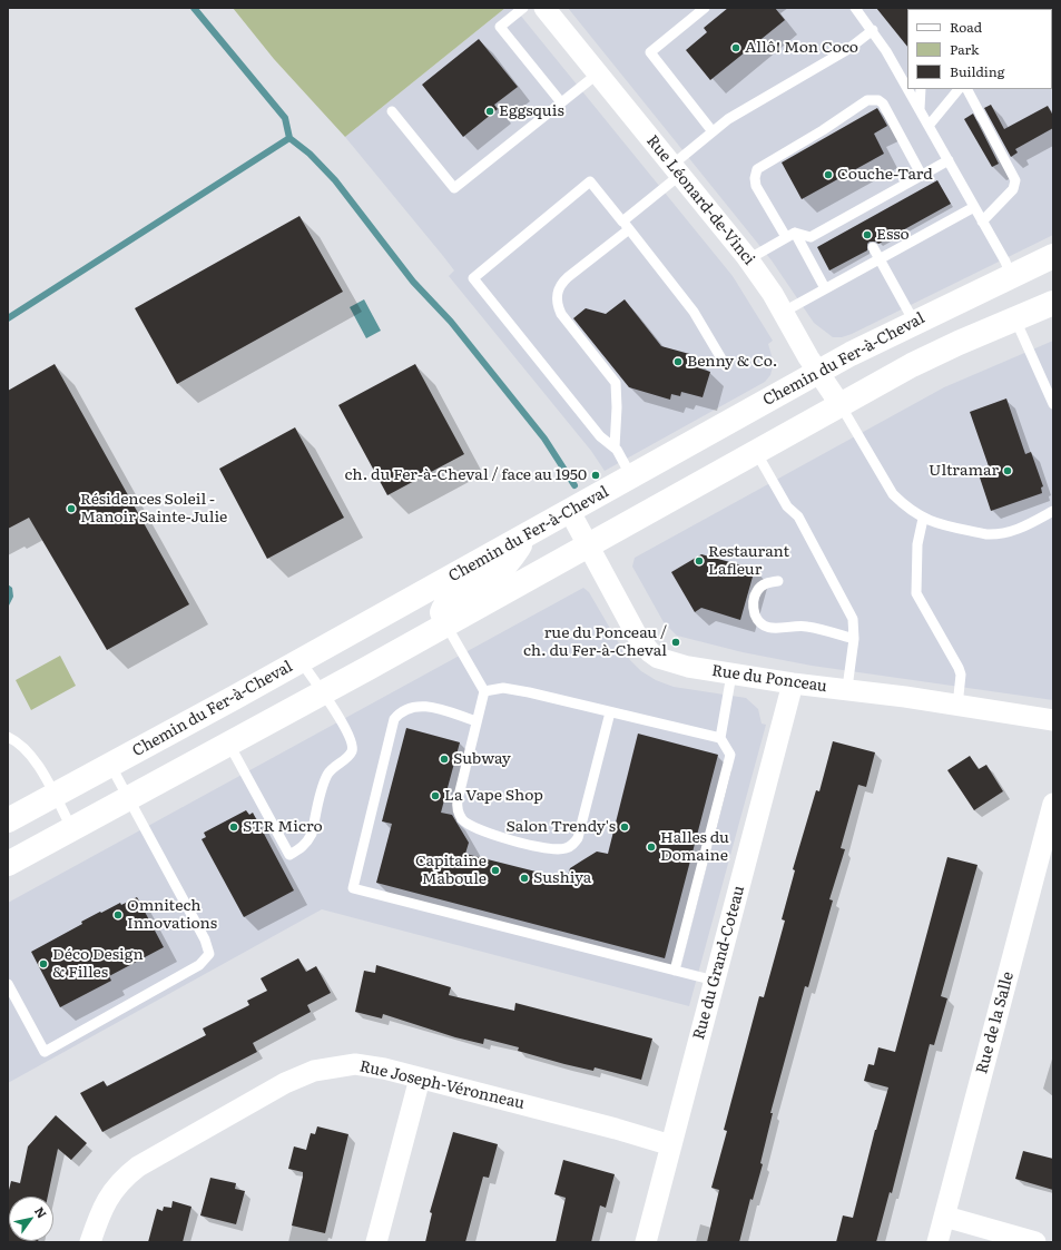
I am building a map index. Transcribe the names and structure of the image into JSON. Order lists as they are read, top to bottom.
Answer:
{
  "streets": {
    "street": [
      "Rue Léonard-de-Vinci",
      "Chemin du Fer-à-Cheval",
      "Rue du Ponceau",
      "Rue du Grand-Coteau",
      "Rue de la Salle",
      "Rue Joseph-Véronneau"
    ]
  },
  "crossings": [
    ["Rue Léonard-de-Vinci", "Chemin du Fer-à-Cheval"],
    ["Chemin du Fer-à-Cheval", "Rue du Ponceau"],
    ["Rue du Ponceau", "Rue du Grand-Coteau"],
    ["Rue du Grand-Coteau", "Rue Joseph-Véronneau"]
  ],
  "places": [
    "Allô! Mon Coco",
    "Eggsquis",
    "Couche-Tard",
    "Esso",
    "Benny & Co.",
    "Ultramar",
    "ch. du Fer-à-Cheval / face au 1950",
    "Résidences Soleil - Manoir Sainte-Julie",
    "Restaurant Lafleur",
    "rue du Ponceau / ch. du Fer-à-Cheval",
    "Subway",
    "La Vape Shop",
    "STR Micro",
    "Salon Trendy's",
    "Halles du Domaine",
    "Capitaine Maboule",
    "Sushiya",
    "Omnitech Innovations",
    "Déco Design & Filles"
  ],
  "legend": ["Road", "Park", "Building"],
  "north": "top right"
}
